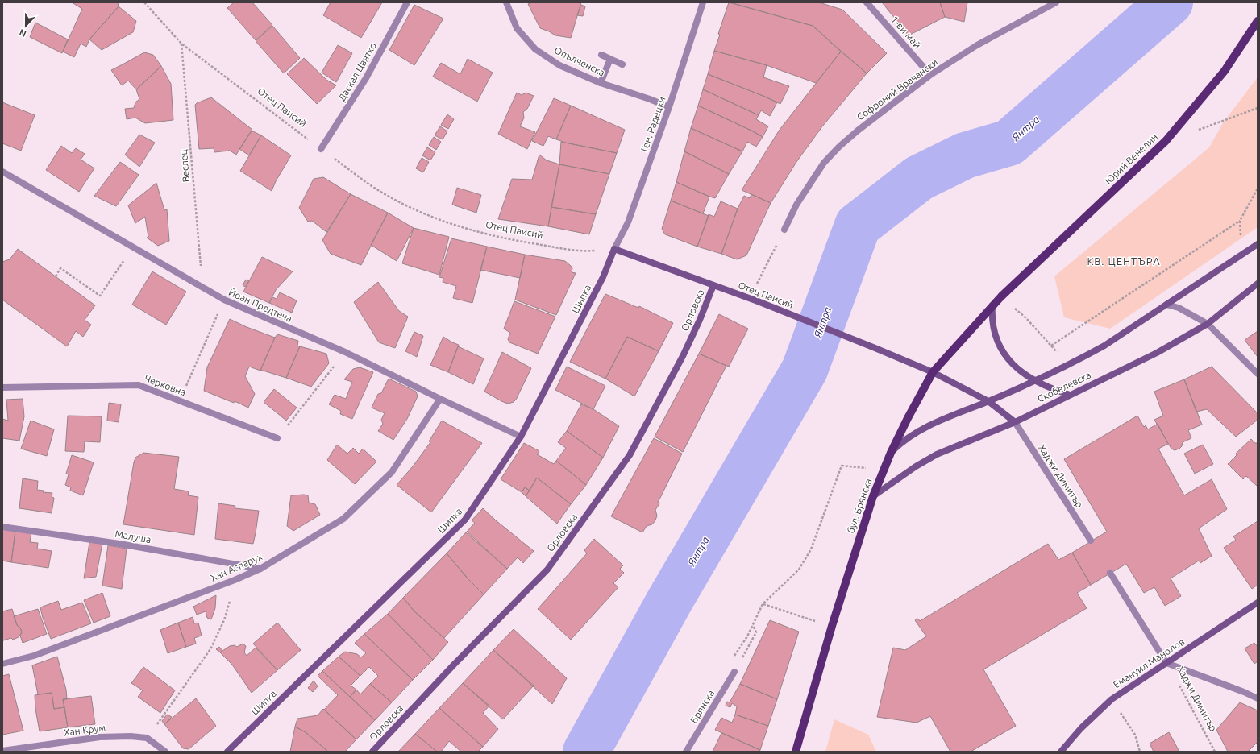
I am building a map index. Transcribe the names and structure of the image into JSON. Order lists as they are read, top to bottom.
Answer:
{
  "streets": {
    "main road": ["Юрий Венелин", "бул. Брянска"],
    "street": [
      "1-ви май",
      "Опълченска",
      "Даскал Цвятко",
      "Софроний Врачански",
      "Отец Паисий",
      "Ген. Радецки",
      "Шипка",
      "Йоан Предтеча",
      "Орловска",
      "Черковна",
      "Скобелевска",
      "Хаджи Димитър",
      "Малуша",
      "Хан Аспарух",
      "Емануил Манолов",
      "Брянска",
      "Хан Крум"
    ],
    "path": ["Веслец"]
  },
  "crossings": [
    ["1-ви май", "Софроний Врачански"],
    ["Опълченска", "Ген. Радецки"],
    ["Даскал Цвятко", "Отец Паисий"],
    ["Отец Паисий", "Ген. Радецки"],
    ["Отец Паисий", "Веслец"],
    ["Отец Паисий", "Шипка"],
    ["Отец Паисий", "Орловска"],
    ["Отец Паисий", "Скобелевска"],
    ["Отец Паисий", "Хаджи Димитър"],
    ["Отец Паисий", "бул. Брянска"],
    ["Ген. Радецки", "Шипка"],
    ["Юрий Венелин", "бул. Брянска"],
    ["Веслец", "Йоан Предтеча"],
    ["Шипка", "Йоан Предтеча"],
    ["Йоан Предтеча", "Хан Аспарух"],
    ["Скобелевска", "Хаджи Димитър"],
    ["Скобелевска", "бул. Брянска"],
    ["Хаджи Димитър", "Емануил Манолов"],
    ["Малуша", "Хан Аспарух"]
  ],
  "districts": ["КВ. ЦЕНТЪРА"],
  "water": ["Янтра"],
  "north": "bottom"
}
